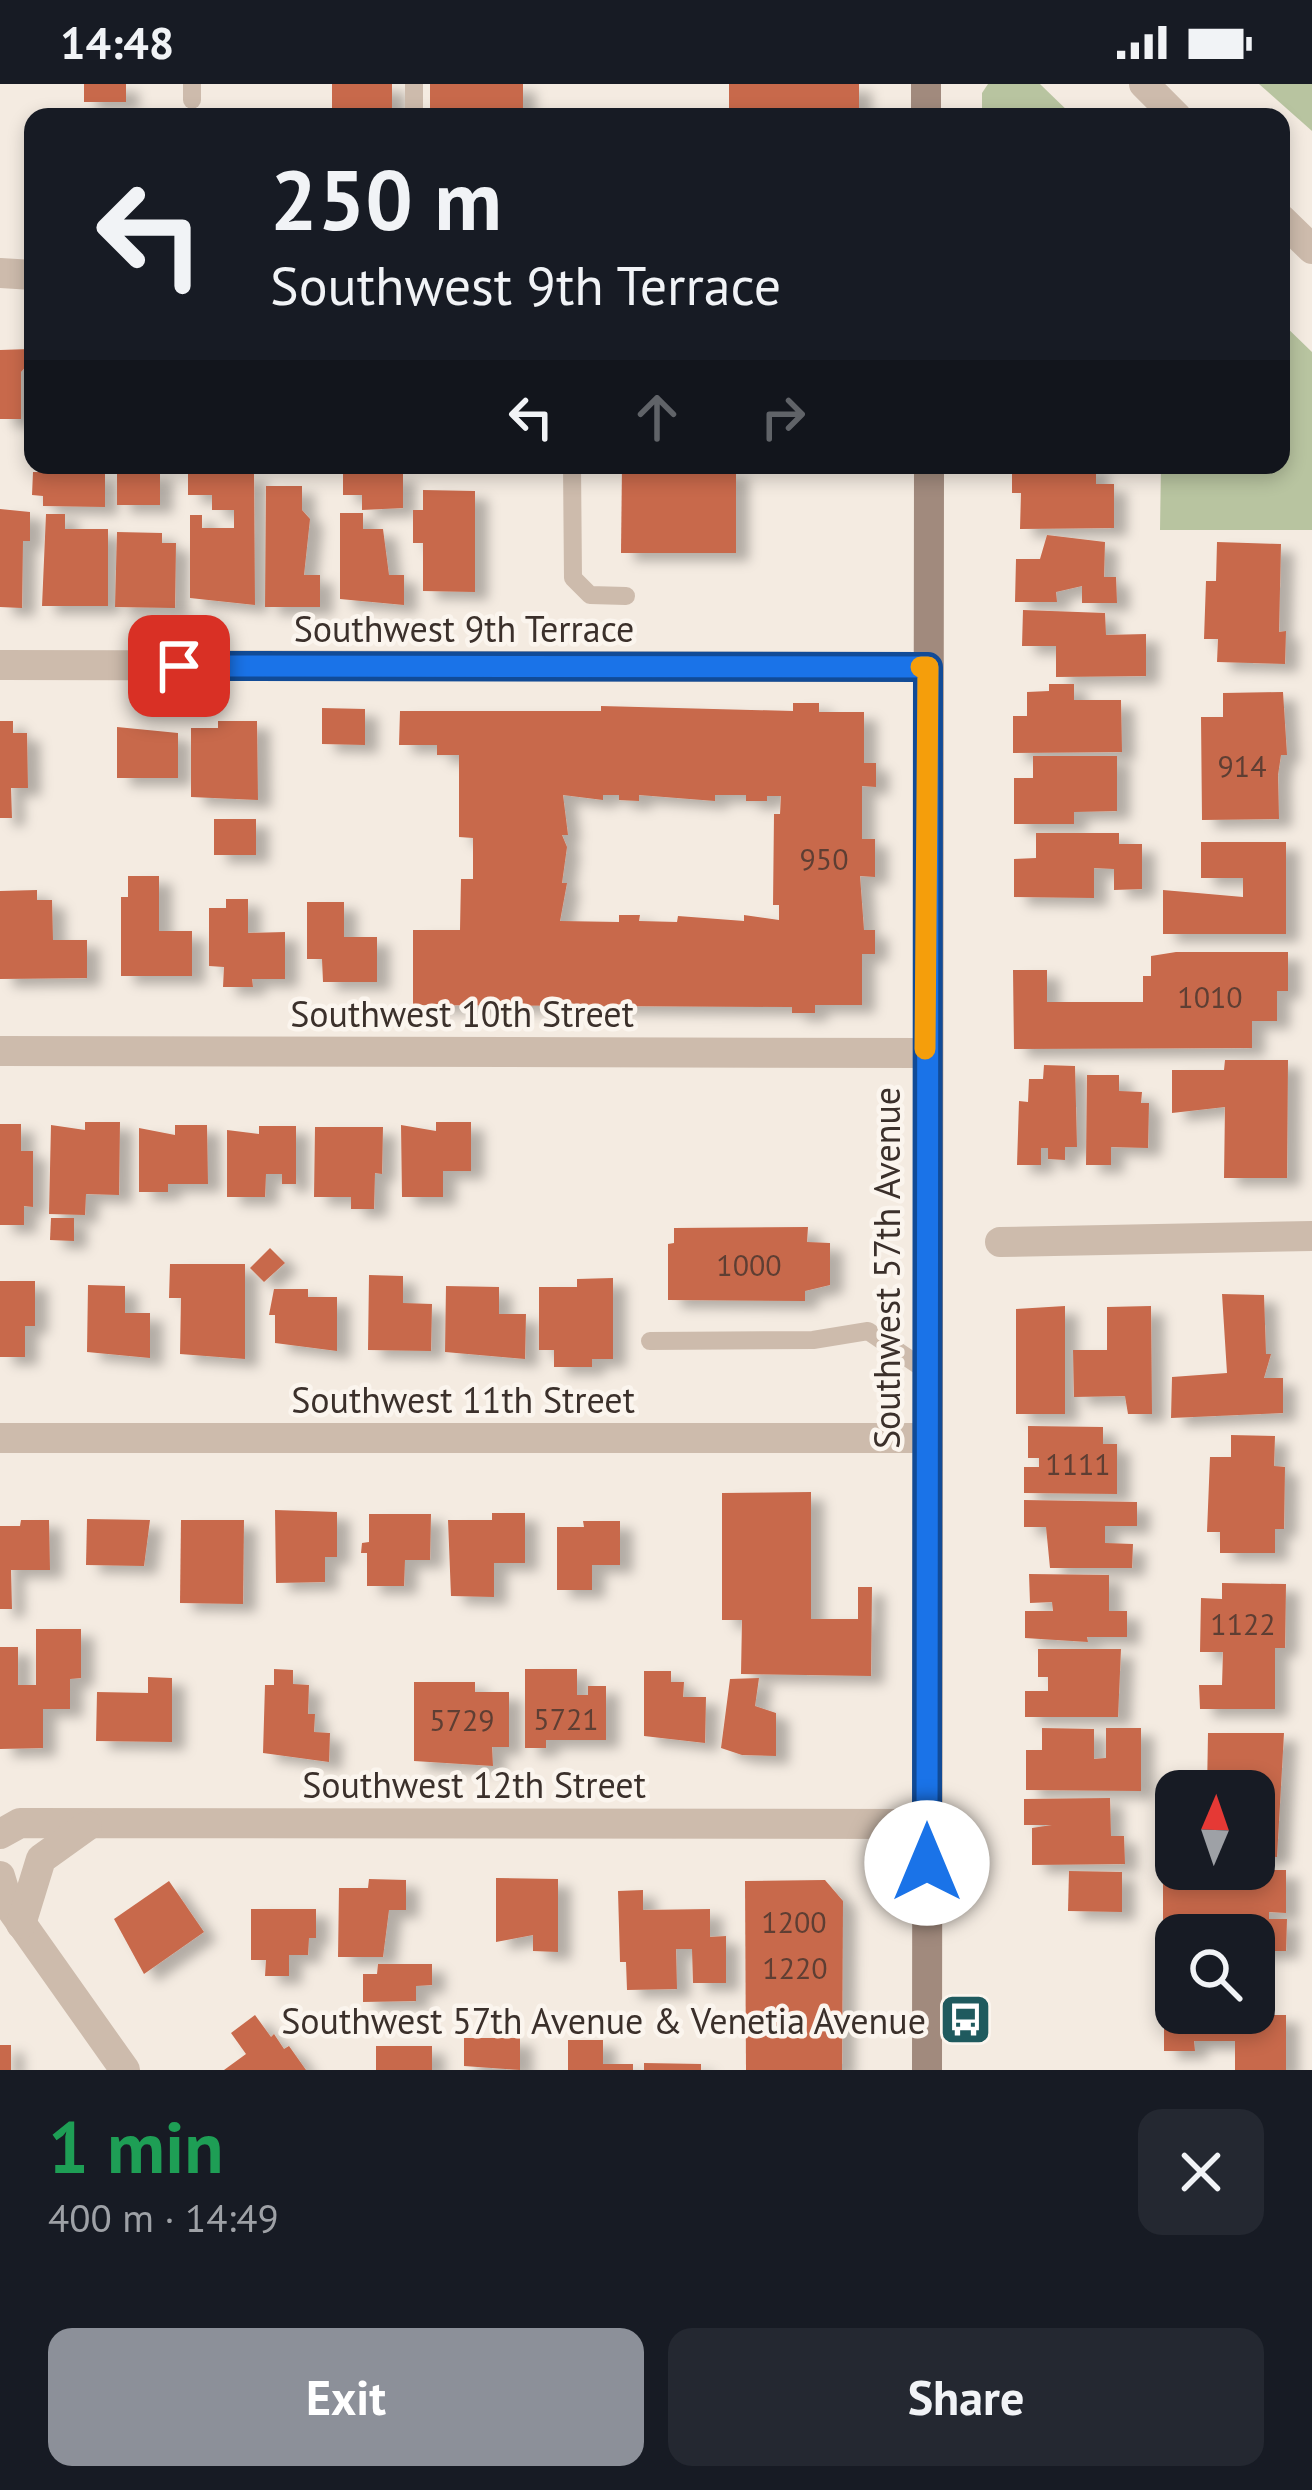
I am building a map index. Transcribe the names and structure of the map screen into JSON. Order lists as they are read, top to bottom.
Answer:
{
  "streets": {
    "main road": ["Southwest 57th Avenue"],
    "street": [
      "Southwest 9th Terrace",
      "Southwest 10th Street",
      "Southwest 11th Street",
      "Southwest 12th Street"
    ]
  },
  "crossings": [
    ["Southwest 9th Terrace", "Southwest 57th Avenue"],
    ["Southwest 10th Street", "Southwest 57th Avenue"],
    ["Southwest 57th Avenue", "Southwest 11th Street"],
    ["Southwest 57th Avenue", "Southwest 12th Street"]
  ],
  "places": {
    "bus stop": ["Southwest 57th Avenue & Venetia Avenue"]
  },
  "house_numbers": [
    "914",
    "950",
    "1010",
    "1000",
    "1111",
    "1122",
    "5721",
    "5729",
    "1200",
    "1220"
  ],
  "north": "top",
  "page": {
    "status": "14:48",
    "turn": ["250 m", "Southwest 9th Terrace"],
    "heading": ["1 min", "400 m · 14:49"],
    "buttons": ["Exit", "Share"]
  }
}
